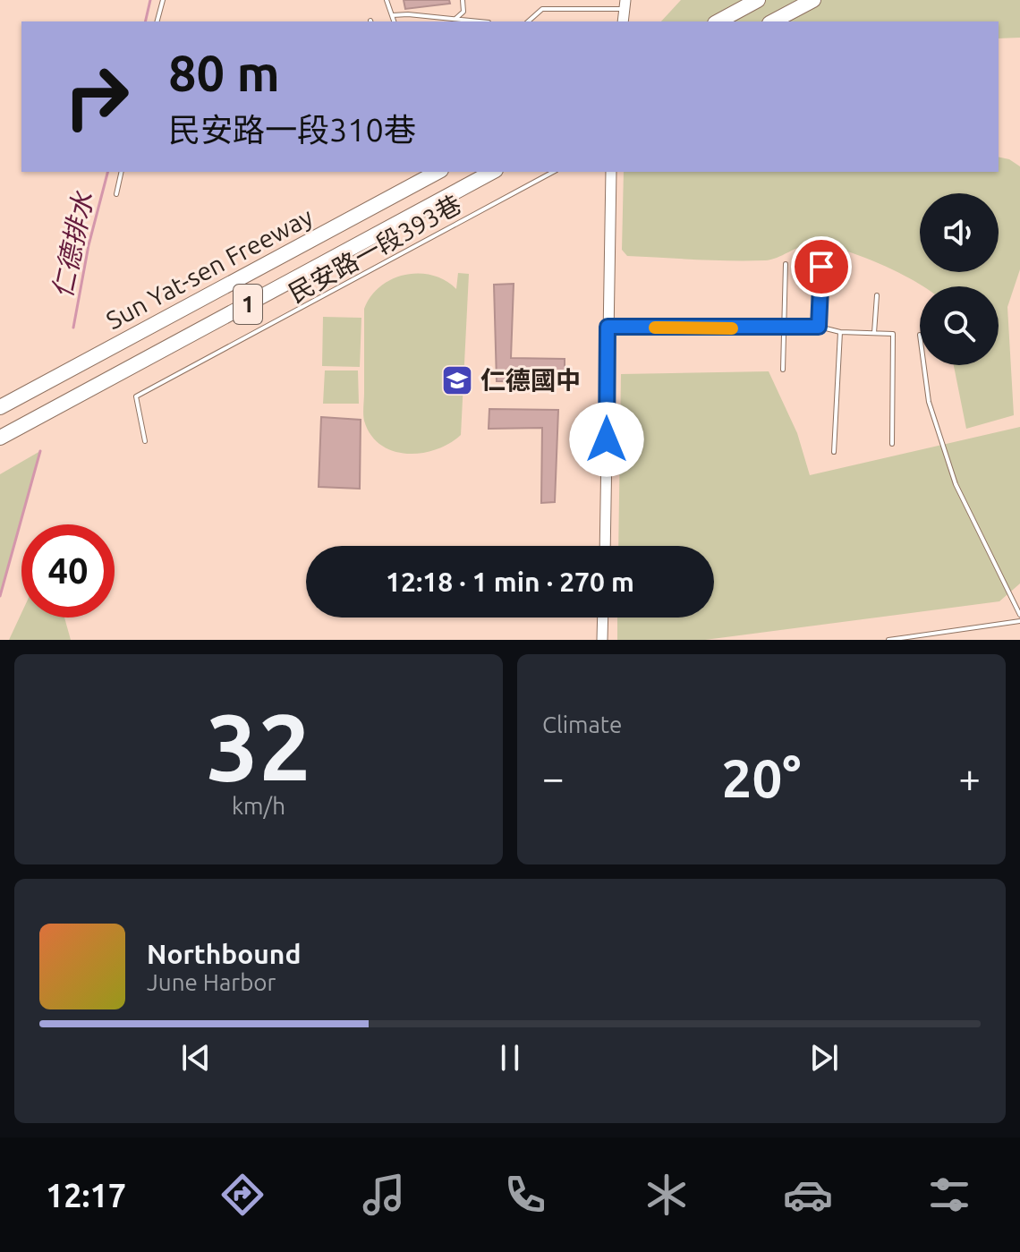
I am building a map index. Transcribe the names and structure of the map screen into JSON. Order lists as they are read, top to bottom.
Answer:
{
  "streets": {
    "highway": ["Sun Yat-sen Freeway", "1"],
    "lane": ["民安路一段393巷"]
  },
  "water": ["仁德排水"],
  "places": {
    "school or university": ["仁德國中"]
  },
  "page": {
    "turn": ["80 m", "民安路一段310巷"],
    "limit": "40",
    "trip": "12:18 · 1 min · 270 m",
    "tile": [
      ["32", "km/h"],
      "Climate"
    ],
    "heat": ["−", "20°", "+"],
    "song": ["Northbound", "June Harbor"],
    "tabs": "12:17"
  }
}
